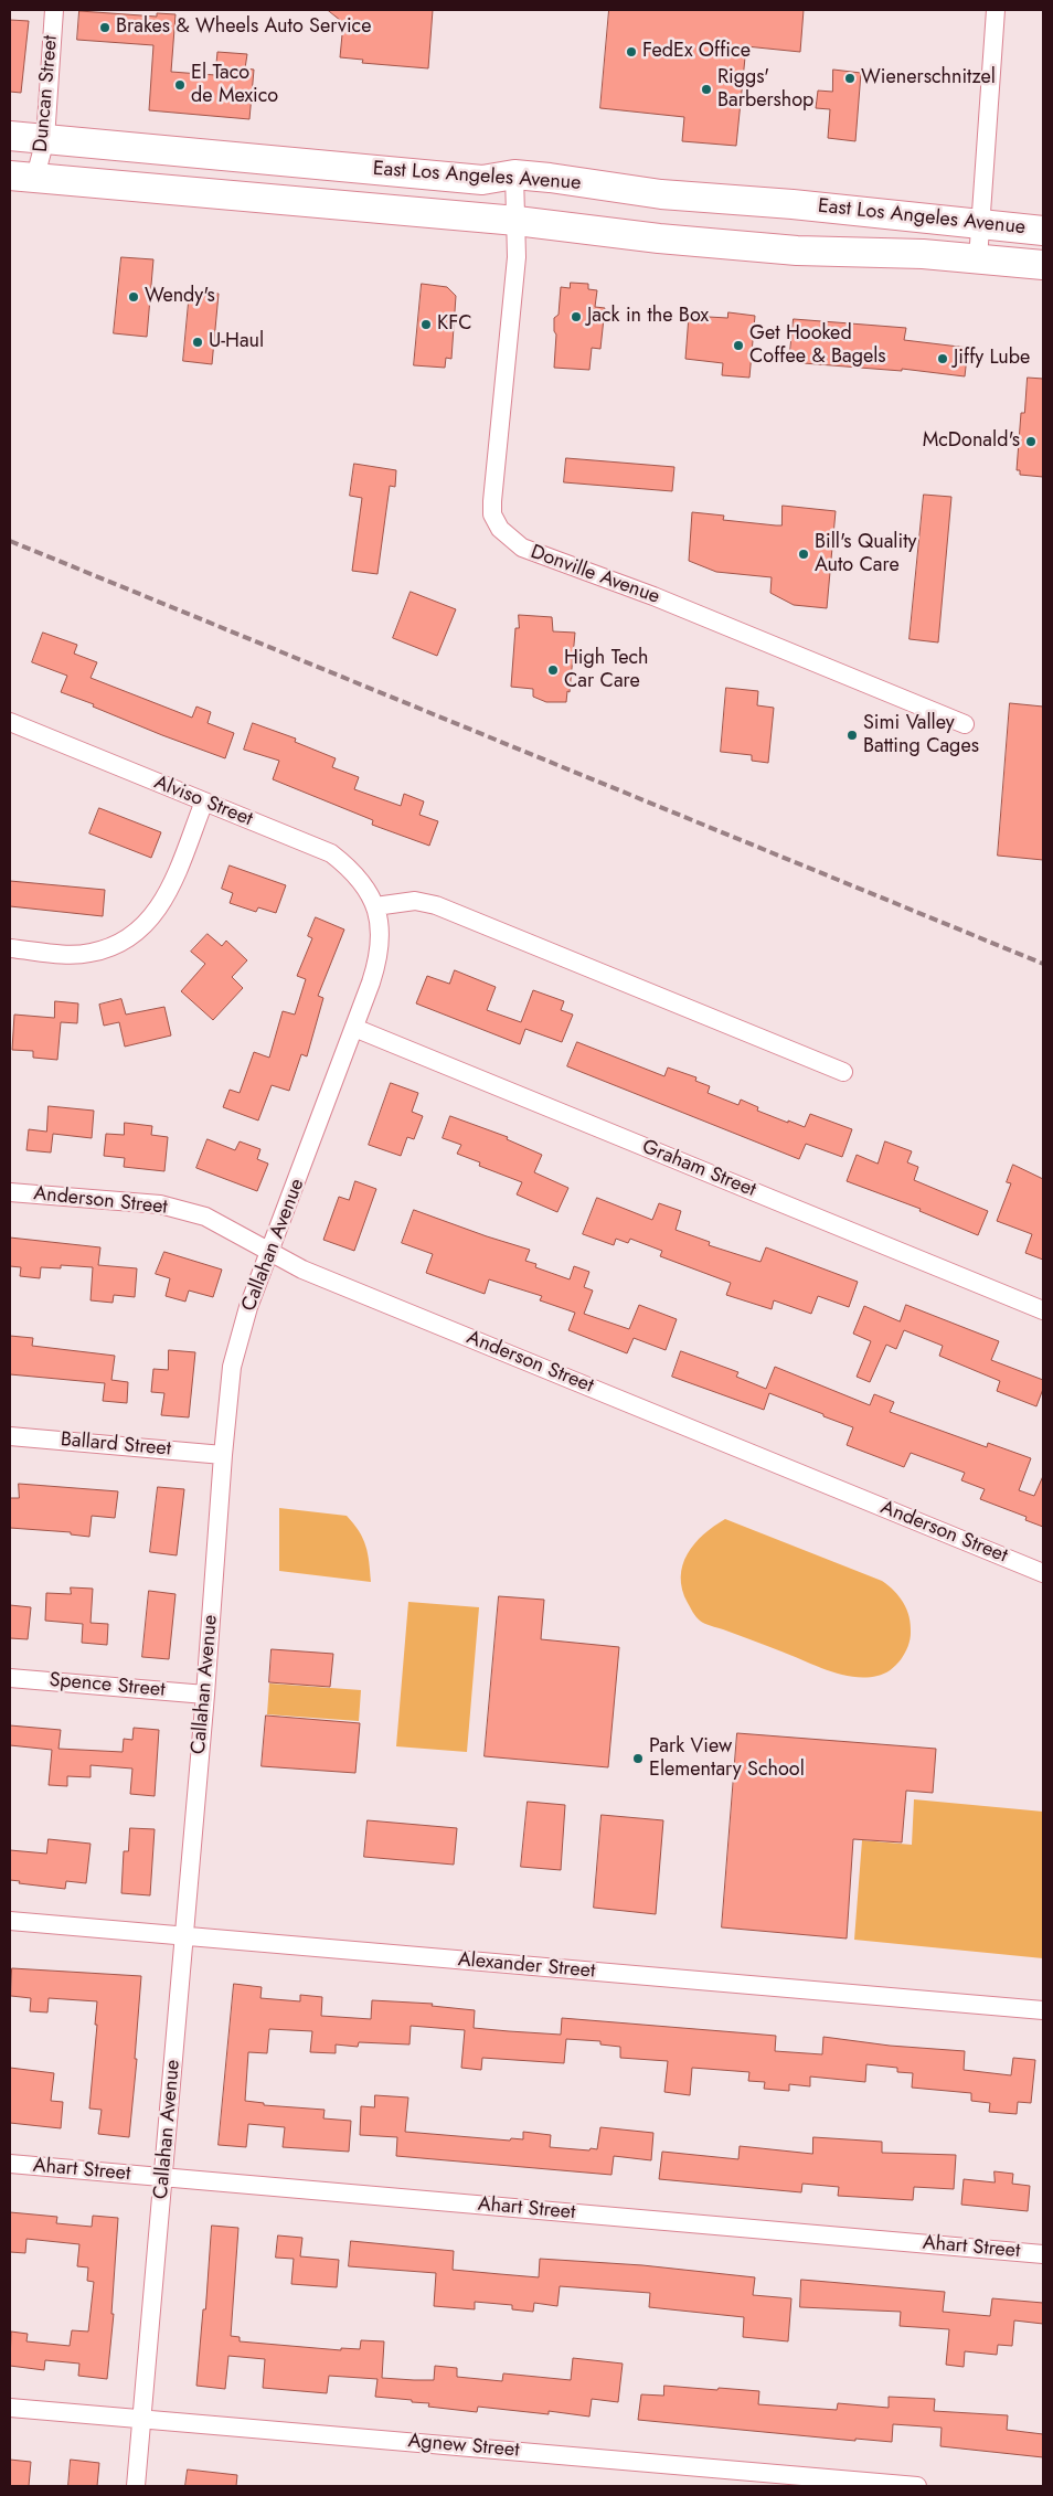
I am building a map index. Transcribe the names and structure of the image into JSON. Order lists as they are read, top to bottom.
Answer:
{
  "streets": {
    "main road": ["East Los Angeles Avenue"],
    "street": [
      "Duncan Street",
      "Donville Avenue",
      "Alviso Street",
      "Graham Street",
      "Anderson Street",
      "Callahan Avenue",
      "Ballard Street",
      "Spence Street",
      "Alexander Street",
      "Ahart Street",
      "Agnew Street"
    ]
  },
  "crossings": [
    ["Duncan Street", "East Los Angeles Avenue"],
    ["East Los Angeles Avenue", "Donville Avenue"],
    ["Alviso Street", "Callahan Avenue"],
    ["Graham Street", "Callahan Avenue"],
    ["Anderson Street", "Callahan Avenue"],
    ["Callahan Avenue", "Ballard Street"],
    ["Callahan Avenue", "Spence Street"],
    ["Callahan Avenue", "Alexander Street"],
    ["Callahan Avenue", "Ahart Street"],
    ["Callahan Avenue", "Agnew Street"]
  ],
  "places": [
    "Brakes & Wheels Auto Service",
    "FedEx Office",
    "Wienerschnitzel",
    "El Taco de Mexico",
    "Riggs' Barbershop",
    "Wendy's",
    "Jack in the Box",
    "KFC",
    "U-Haul",
    "Get Hooked Coffee & Bagels",
    "Jiffy Lube",
    "McDonald's",
    "Bill's Quality Auto Care",
    "High Tech Car Care",
    "Simi Valley Batting Cages",
    "Park View Elementary School"
  ]
}
